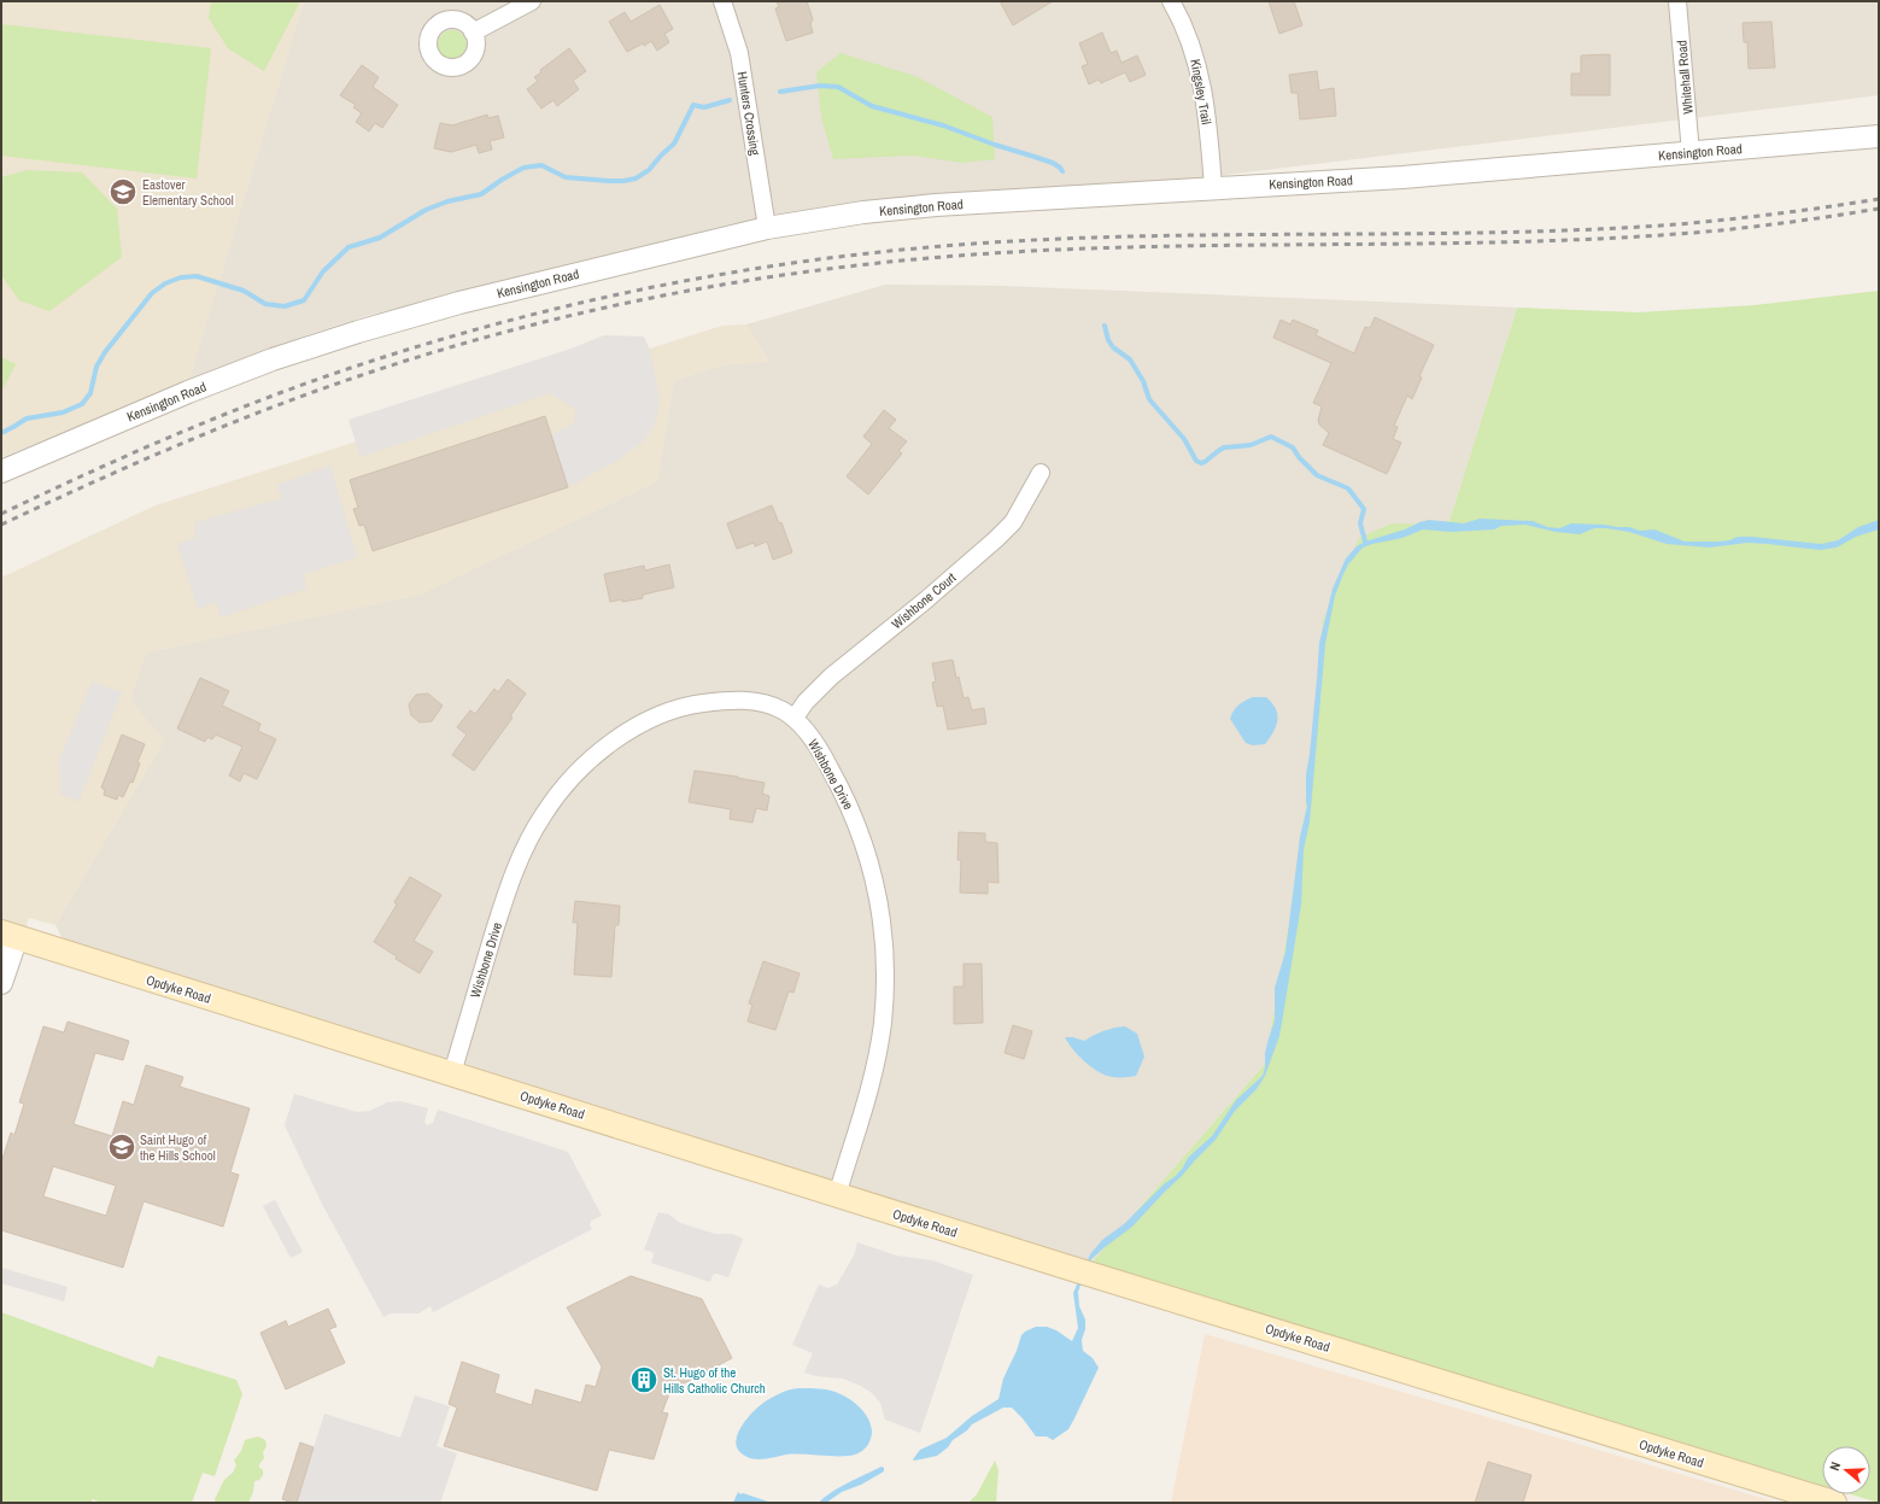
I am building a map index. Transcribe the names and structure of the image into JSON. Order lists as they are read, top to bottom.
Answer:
{
  "streets": {
    "main road": ["Opdyke Road"],
    "street": [
      "Whitehall Road",
      "Kingsley Trail",
      "Hunters Crossing",
      "Kensington Road",
      "Wishbone Court",
      "Wishbone Drive"
    ]
  },
  "crossings": [
    ["Whitehall Road", "Kensington Road"],
    ["Kingsley Trail", "Kensington Road"],
    ["Hunters Crossing", "Kensington Road"],
    ["Wishbone Court", "Wishbone Drive"],
    ["Wishbone Drive", "Opdyke Road"]
  ],
  "places": {
    "school or university": ["Eastover Elementary School", "Saint Hugo of the Hills School"],
    "building": ["St. Hugo of the Hills Catholic Church"]
  },
  "north": "left"
}
